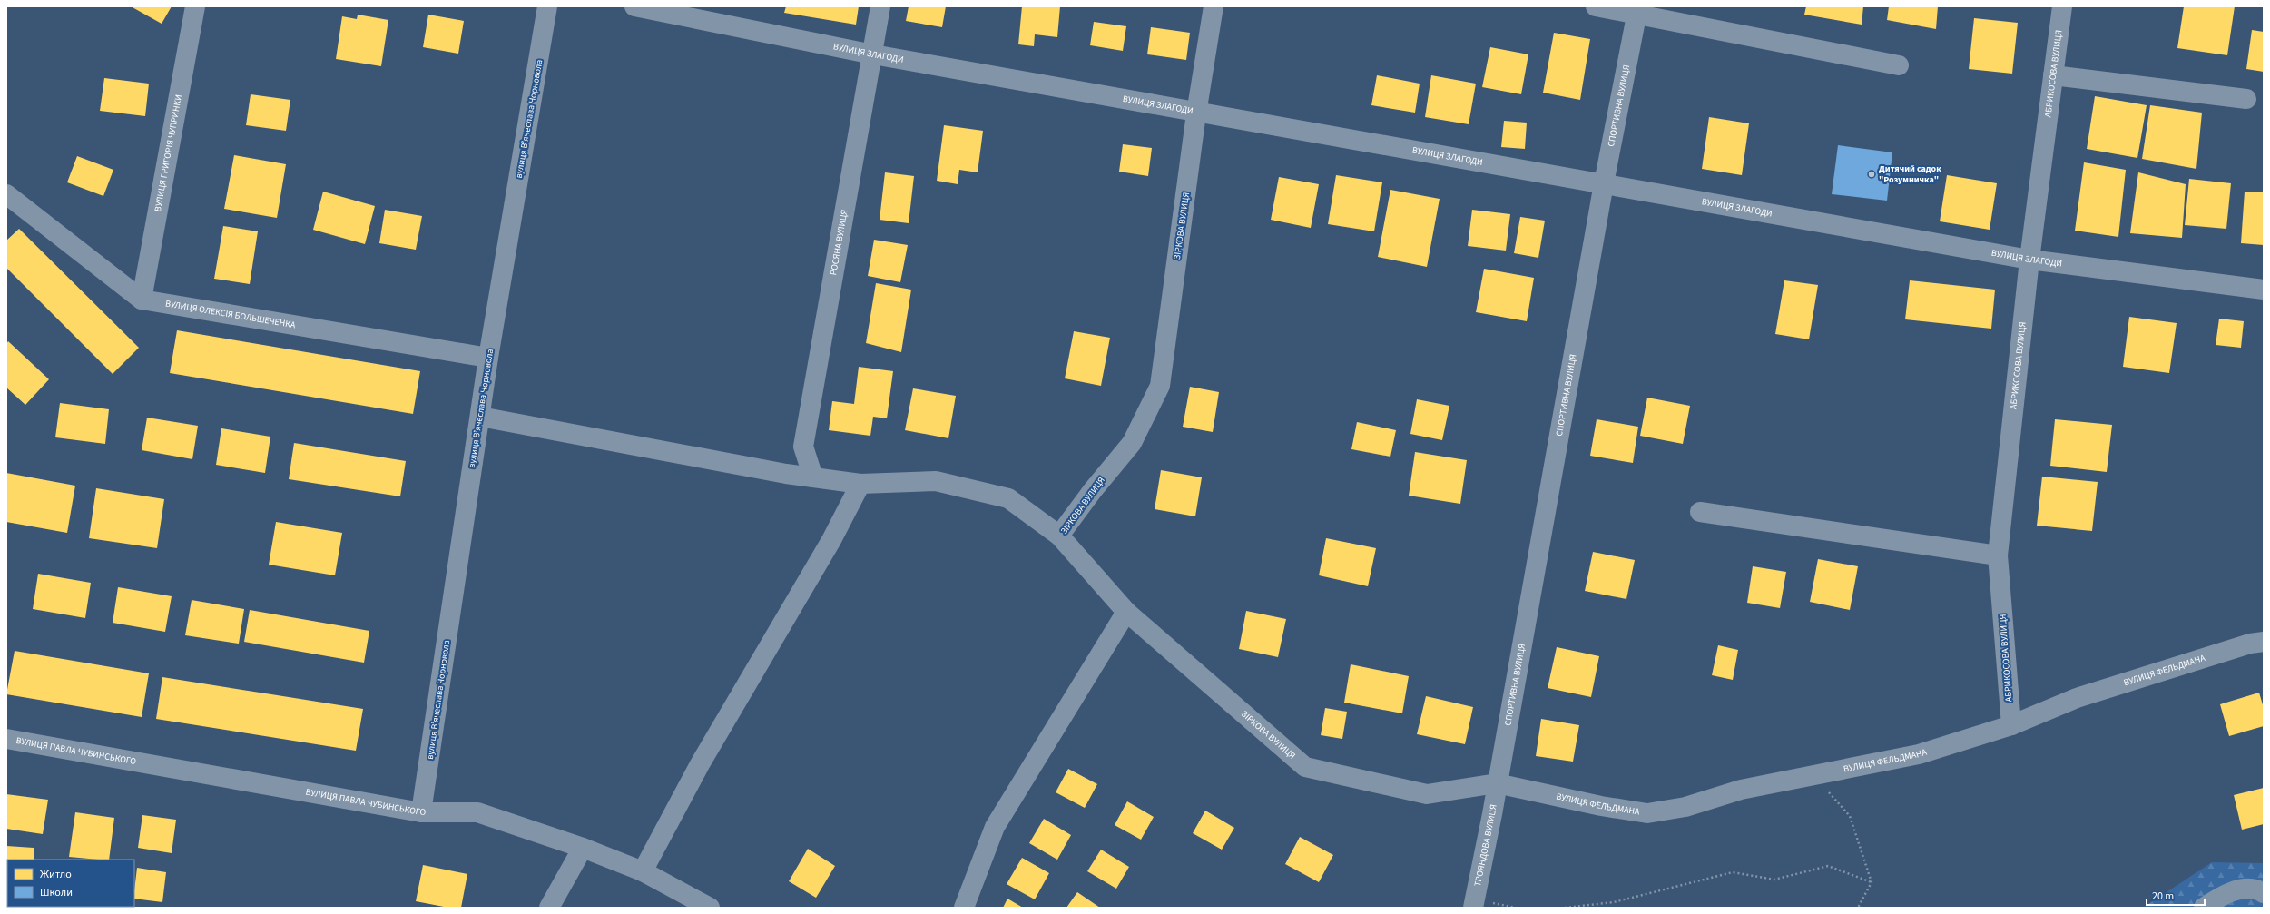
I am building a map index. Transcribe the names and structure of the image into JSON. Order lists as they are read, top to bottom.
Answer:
{
  "streets": {
    "street": [
      "ВУЛИЦЯ ЗЛАГОДИ",
      "АБРИКОСОВА ВУЛИЦЯ",
      "СПОРТИВНА ВУЛИЦЯ",
      "вулиця Вʼячеслава Чорновола",
      "ВУЛИЦЯ ГРИГОРІЯ ЧУПРИНКИ",
      "ЗІРКОВА ВУЛИЦЯ",
      "РОСЯНА ВУЛИЦЯ",
      "ВУЛИЦЯ ОЛЕКСІЯ БОЛЬШЕЧЕНКА",
      "ВУЛИЦЯ ФЕЛЬДМАНА",
      "ВУЛИЦЯ ПАВЛА ЧУБИНСЬКОГО",
      "ТРОЯНДОВА ВУЛИЦЯ"
    ]
  },
  "crossings": [
    ["ВУЛИЦЯ ЗЛАГОДИ", "АБРИКОСОВА ВУЛИЦЯ"],
    ["ВУЛИЦЯ ЗЛАГОДИ", "СПОРТИВНА ВУЛИЦЯ"],
    ["ВУЛИЦЯ ЗЛАГОДИ", "ЗІРКОВА ВУЛИЦЯ"],
    ["ВУЛИЦЯ ЗЛАГОДИ", "РОСЯНА ВУЛИЦЯ"],
    ["АБРИКОСОВА ВУЛИЦЯ", "ВУЛИЦЯ ФЕЛЬДМАНА"],
    ["СПОРТИВНА ВУЛИЦЯ", "ЗІРКОВА ВУЛИЦЯ"],
    ["СПОРТИВНА ВУЛИЦЯ", "ВУЛИЦЯ ФЕЛЬДМАНА"],
    ["СПОРТИВНА ВУЛИЦЯ", "ТРОЯНДОВА ВУЛИЦЯ"],
    ["вулиця Вʼячеслава Чорновола", "ВУЛИЦЯ ОЛЕКСІЯ БОЛЬШЕЧЕНКА"],
    ["вулиця Вʼячеслава Чорновола", "ВУЛИЦЯ ПАВЛА ЧУБИНСЬКОГО"],
    ["ВУЛИЦЯ ГРИГОРІЯ ЧУПРИНКИ", "ВУЛИЦЯ ОЛЕКСІЯ БОЛЬШЕЧЕНКА"],
    ["ЗІРКОВА ВУЛИЦЯ", "ВУЛИЦЯ ФЕЛЬДМАНА"],
    ["ЗІРКОВА ВУЛИЦЯ", "ТРОЯНДОВА ВУЛИЦЯ"],
    ["ВУЛИЦЯ ФЕЛЬДМАНА", "ТРОЯНДОВА ВУЛИЦЯ"]
  ],
  "places": ["Дитячий садок \"Розумничка\""],
  "legend": ["Житло", "Школи"],
  "scale_bar": "20 m"
}
